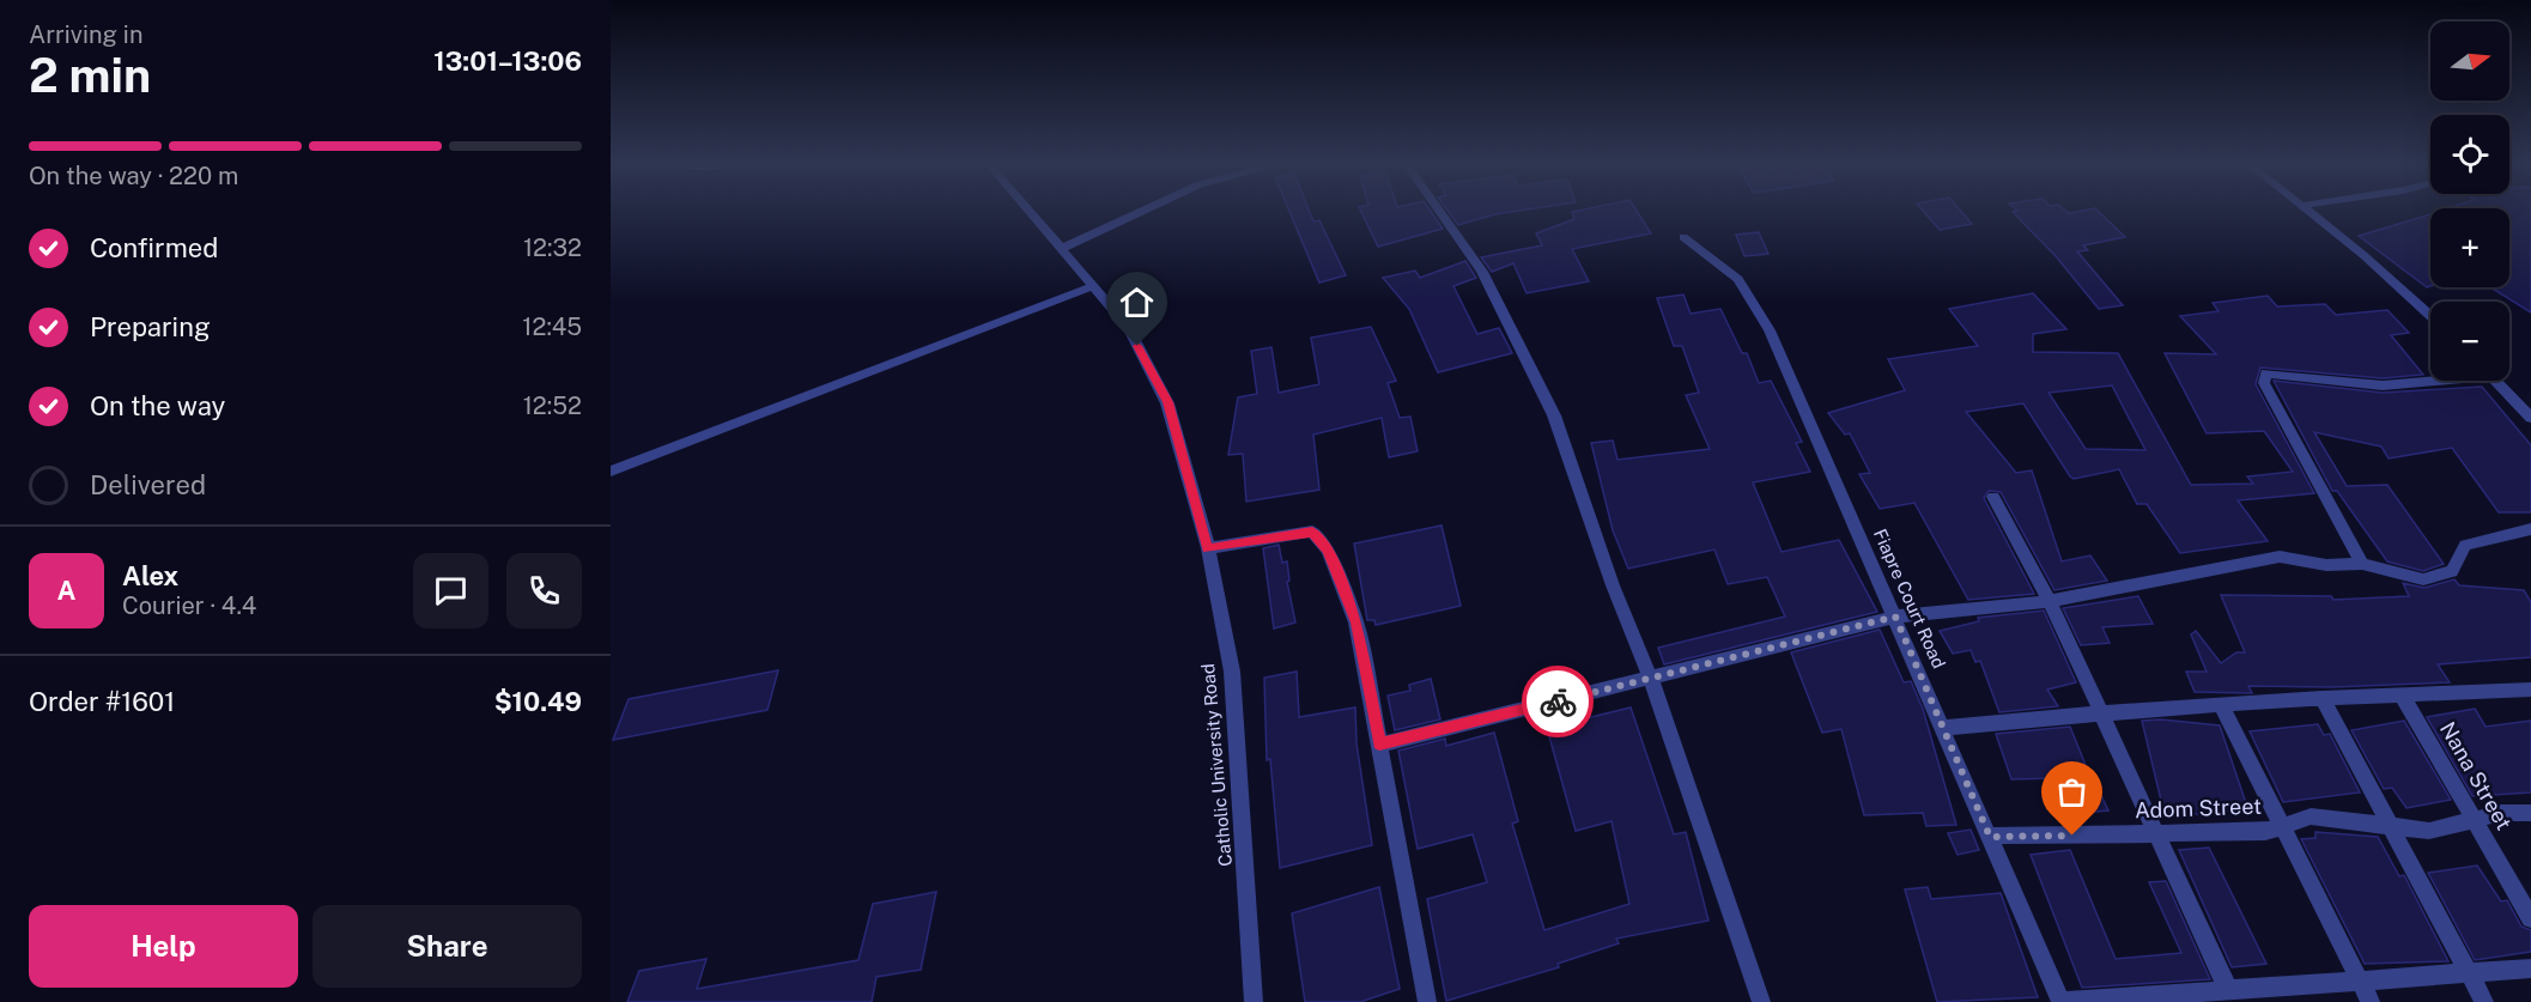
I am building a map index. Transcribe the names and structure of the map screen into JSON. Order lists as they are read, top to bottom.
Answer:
{
  "streets": {
    "street": [
      "Fiapre Court Road",
      "Catholic University Road",
      "Nana Street",
      "Adom Street"
    ]
  },
  "crossings": [
    ["Fiapre Court Road", "Adom Street"],
    ["Nana Street", "Adom Street"]
  ],
  "north": "right",
  "page": {
    "heading": ["2 min", "Arriving in", "13:01–13:06"],
    "panel": [
      "Alex",
      "Courier · 4.4",
      "Order #1601",
      "$10.49"
    ],
    "map_buttons": ["+", "−"],
    "bar": "On the way · 220 m",
    "list": [
      ["Confirmed", "12:32"],
      ["Preparing", "12:45"],
      ["On the way", "12:52"],
      "Delivered"
    ],
    "round": "A",
    "buttons": ["Help", "Share"]
  }
}
